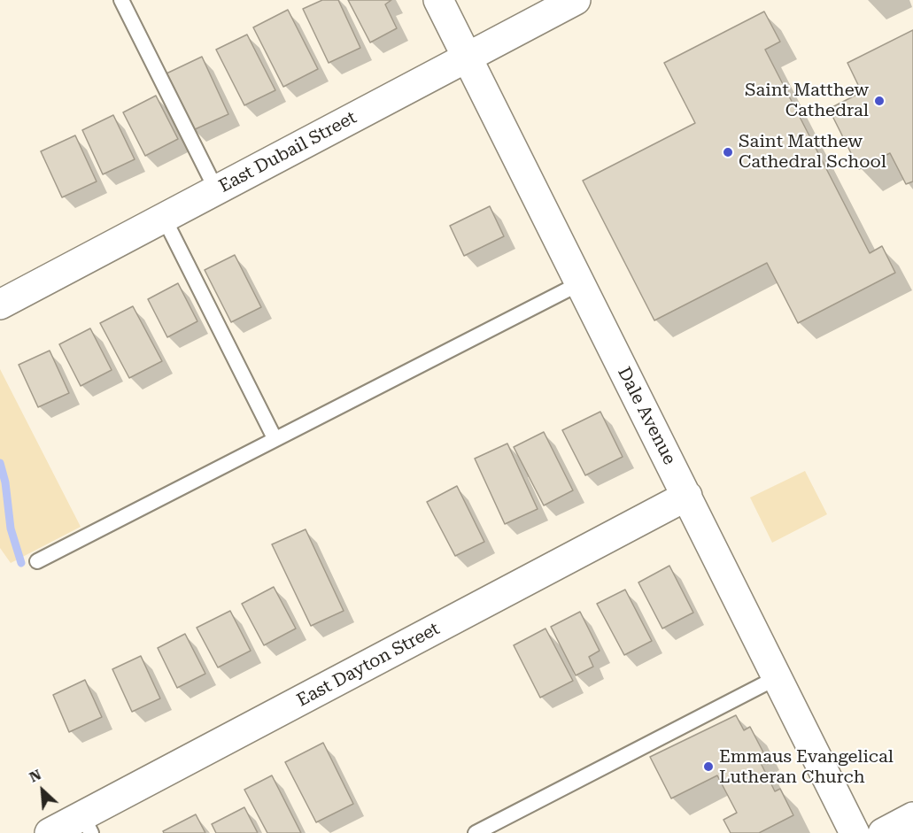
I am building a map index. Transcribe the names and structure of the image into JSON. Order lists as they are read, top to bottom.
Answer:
{
  "streets": {
    "street": ["East Dubail Street", "Dale Avenue", "East Dayton Street"]
  },
  "crossings": [
    ["East Dubail Street", "Dale Avenue"],
    ["Dale Avenue", "East Dayton Street"]
  ],
  "places": ["Saint Matthew Cathedral", "Saint Matthew Cathedral School", "Emmaus Evangelical Lutheran Church"],
  "north": "top left"
}
